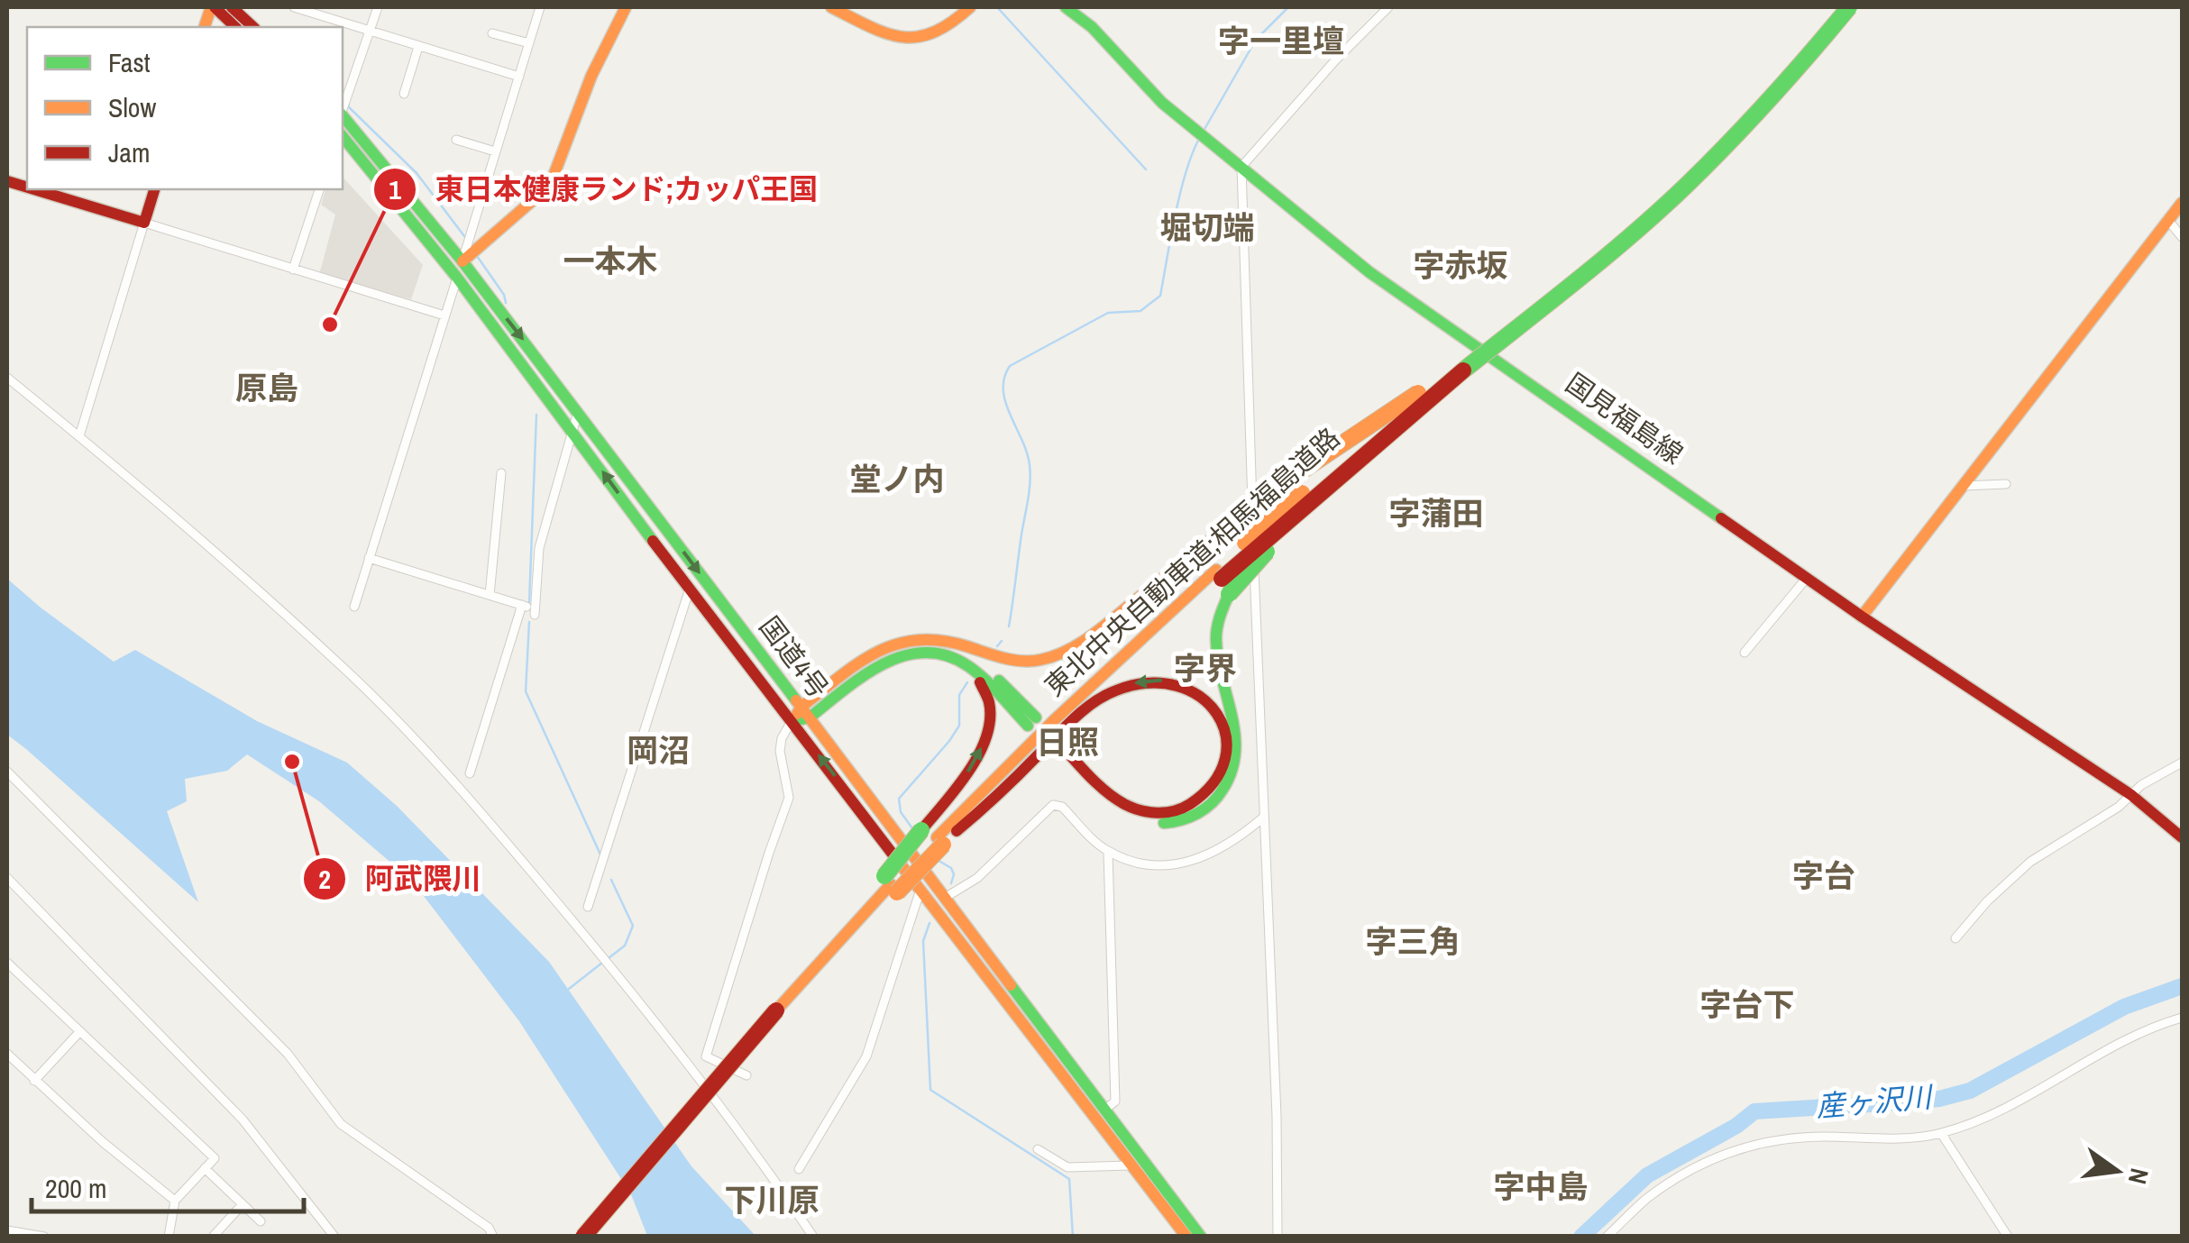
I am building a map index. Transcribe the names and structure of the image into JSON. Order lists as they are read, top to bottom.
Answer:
{
  "streets": {
    "main road": ["国見福島線", "東北中央自動車道;相馬福島道路", "国道4号"]
  },
  "districts": [
    "字一里壇",
    "堀切端",
    "一本木",
    "字赤坂",
    "原島",
    "堂ノ内",
    "字蒲田",
    "字界",
    "日照",
    "岡沼",
    "字台",
    "字三角",
    "字台下",
    "字中島",
    "下川原"
  ],
  "water": ["産ヶ沢川"],
  "places": ["東日本健康ランド;カッパ王国", "阿武隈川"],
  "legend": ["Fast", "Slow", "Jam"],
  "scale_bar": "200 m",
  "north": "right"
}
